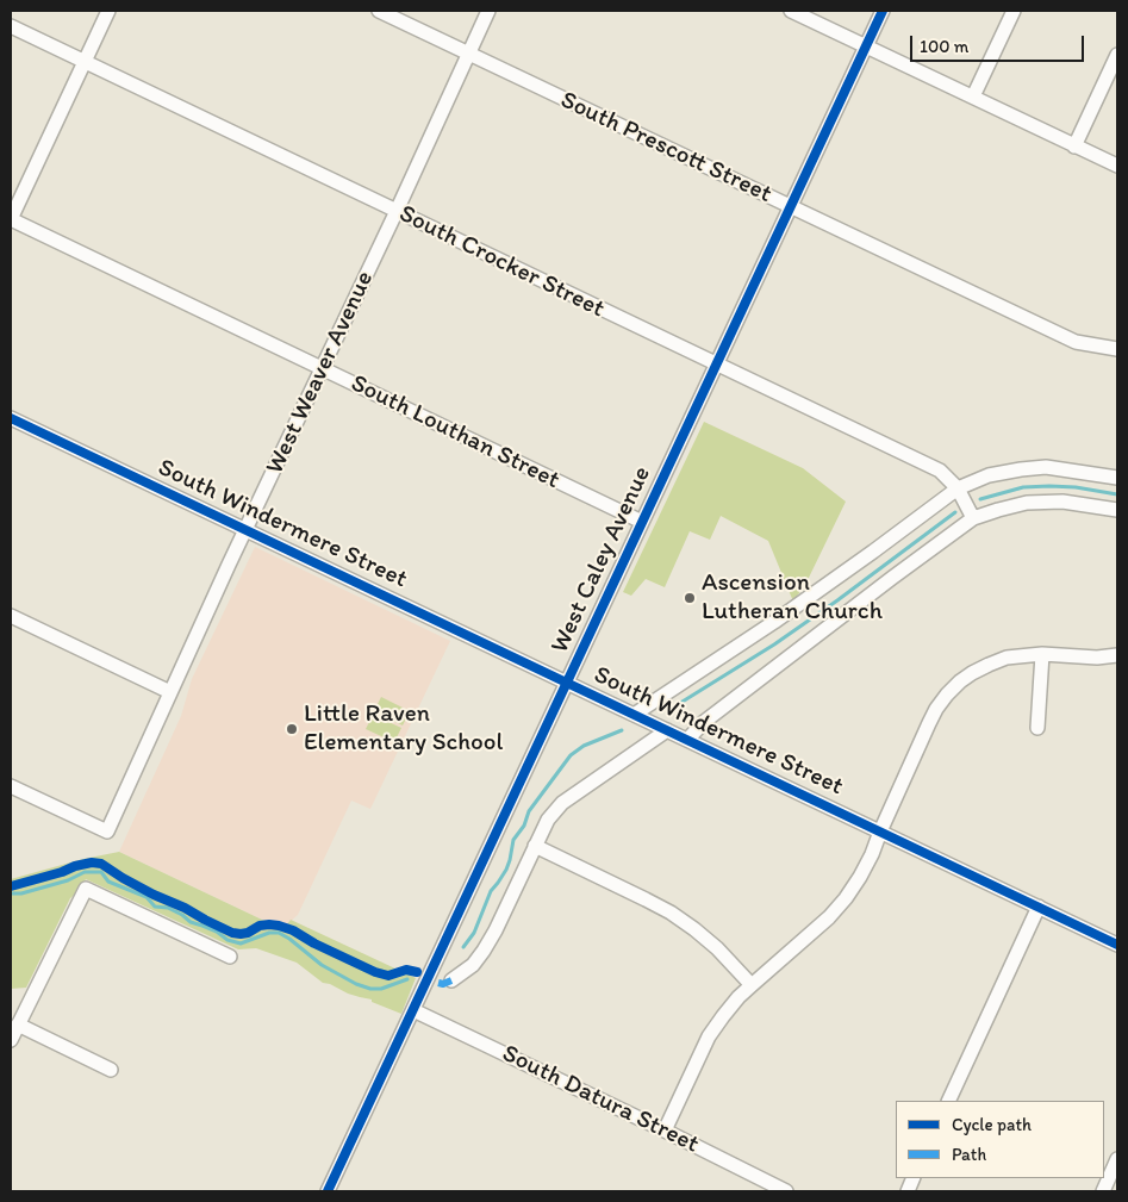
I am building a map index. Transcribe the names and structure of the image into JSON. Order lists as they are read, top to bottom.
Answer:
{
  "streets": {
    "street": [
      "South Prescott Street",
      "South Crocker Street",
      "West Weaver Avenue",
      "South Louthan Street",
      "South Windermere Street",
      "West Caley Avenue",
      "South Datura Street"
    ]
  },
  "crossings": [
    ["South Prescott Street", "West Weaver Avenue"],
    ["South Prescott Street", "West Caley Avenue"],
    ["South Crocker Street", "West Weaver Avenue"],
    ["South Crocker Street", "West Caley Avenue"],
    ["West Weaver Avenue", "South Louthan Street"],
    ["West Weaver Avenue", "South Windermere Street"],
    ["South Louthan Street", "West Caley Avenue"],
    ["South Windermere Street", "West Caley Avenue"],
    ["West Caley Avenue", "South Datura Street"]
  ],
  "places": ["Ascension Lutheran Church", "Little Raven Elementary School"],
  "legend": ["Cycle path", "Path"],
  "scale_bar": "100 m"
}
